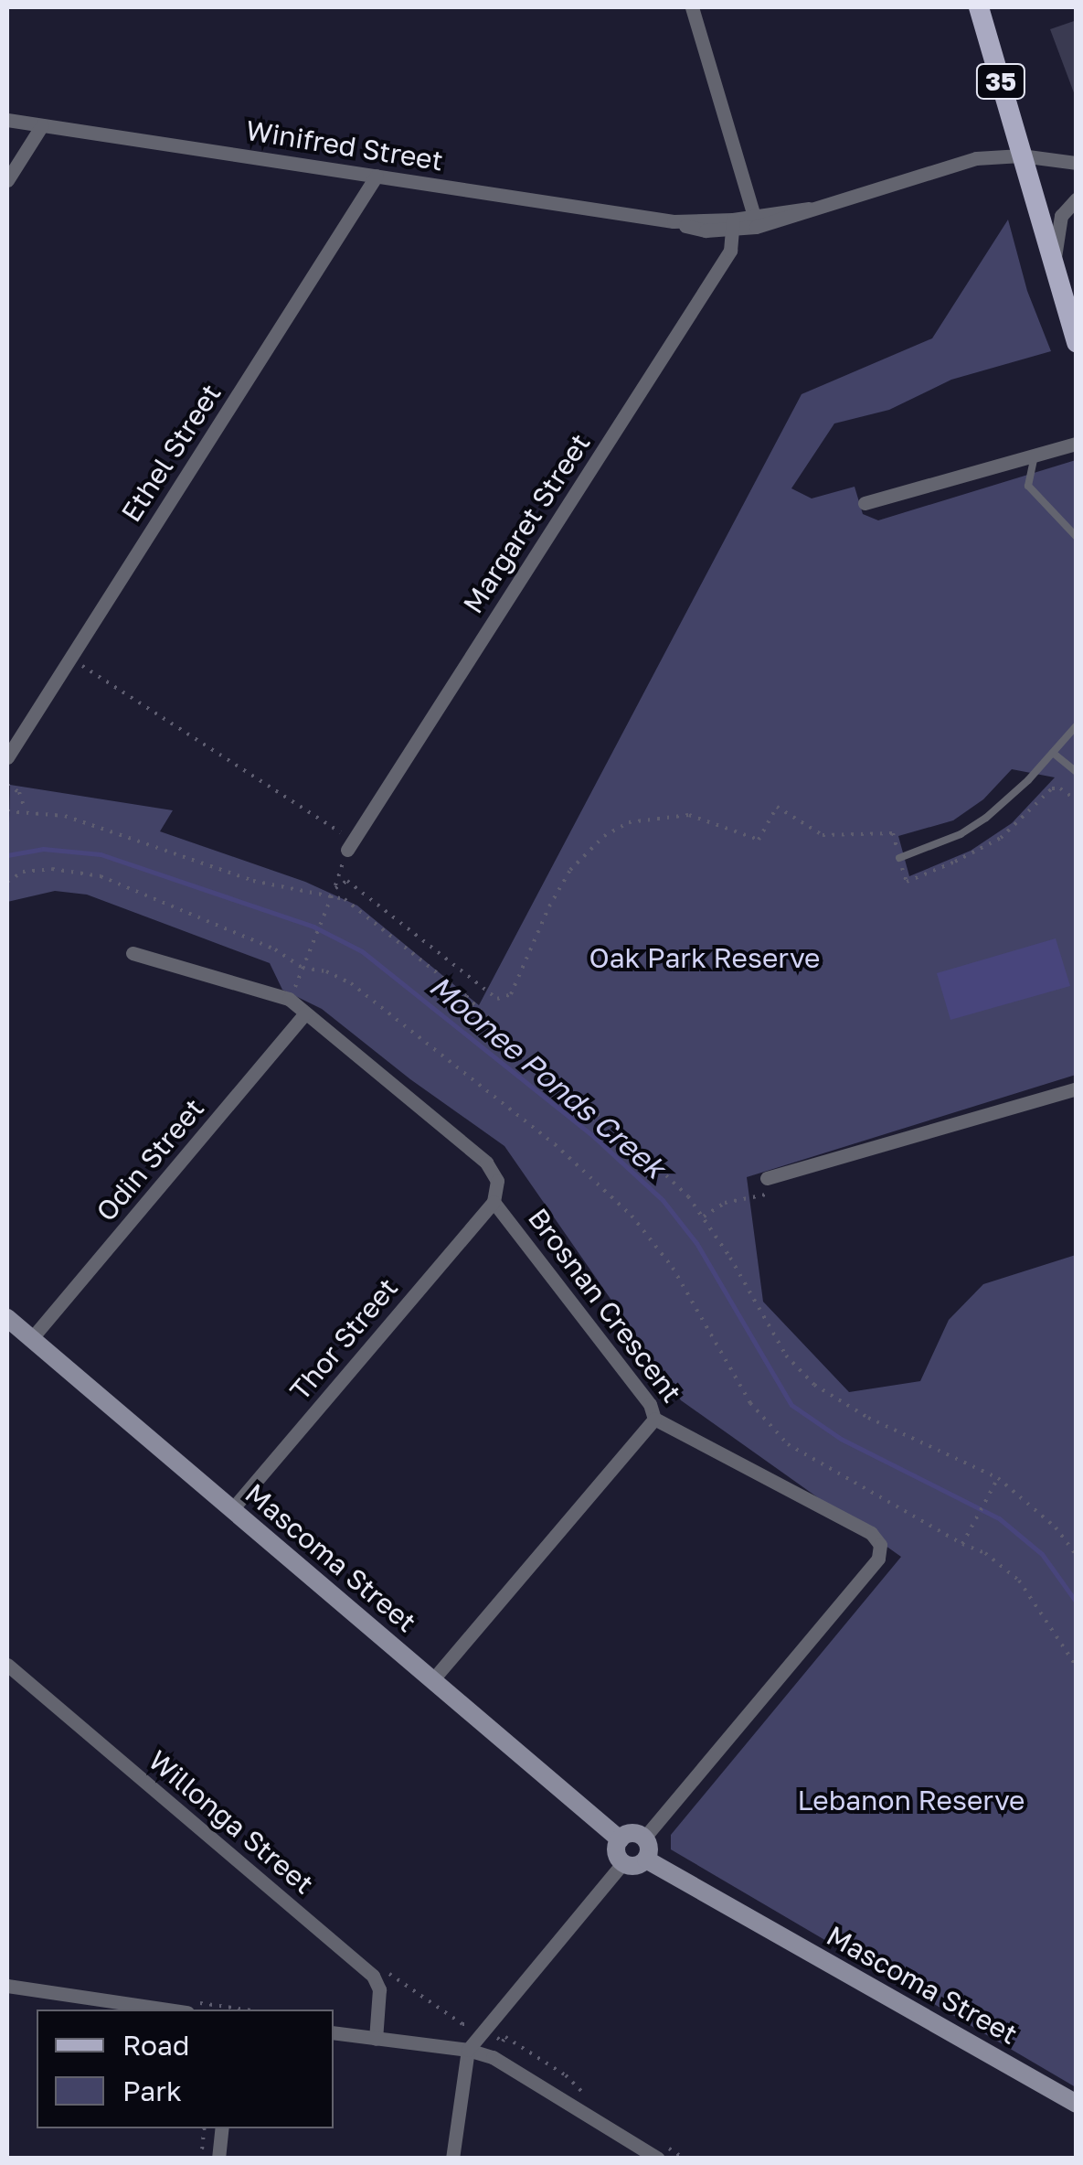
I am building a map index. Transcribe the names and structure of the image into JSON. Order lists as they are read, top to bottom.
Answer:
{
  "streets": {
    "main road": ["35", "Mascoma Street"],
    "street": [
      "Winifred Street",
      "Ethel Street",
      "Margaret Street",
      "Odin Street",
      "Brosnan Crescent",
      "Thor Street",
      "Willonga Street"
    ]
  },
  "crossings": [
    ["35", "Winifred Street"],
    ["Winifred Street", "Ethel Street"],
    ["Winifred Street", "Margaret Street"],
    ["Odin Street", "Brosnan Crescent"],
    ["Odin Street", "Mascoma Street"],
    ["Brosnan Crescent", "Thor Street"],
    ["Brosnan Crescent", "Mascoma Street"],
    ["Thor Street", "Mascoma Street"]
  ],
  "water": ["Moonee Ponds Creek"],
  "parks": ["Oak Park Reserve", "Lebanon Reserve"],
  "legend": ["Road", "Park"]
}
